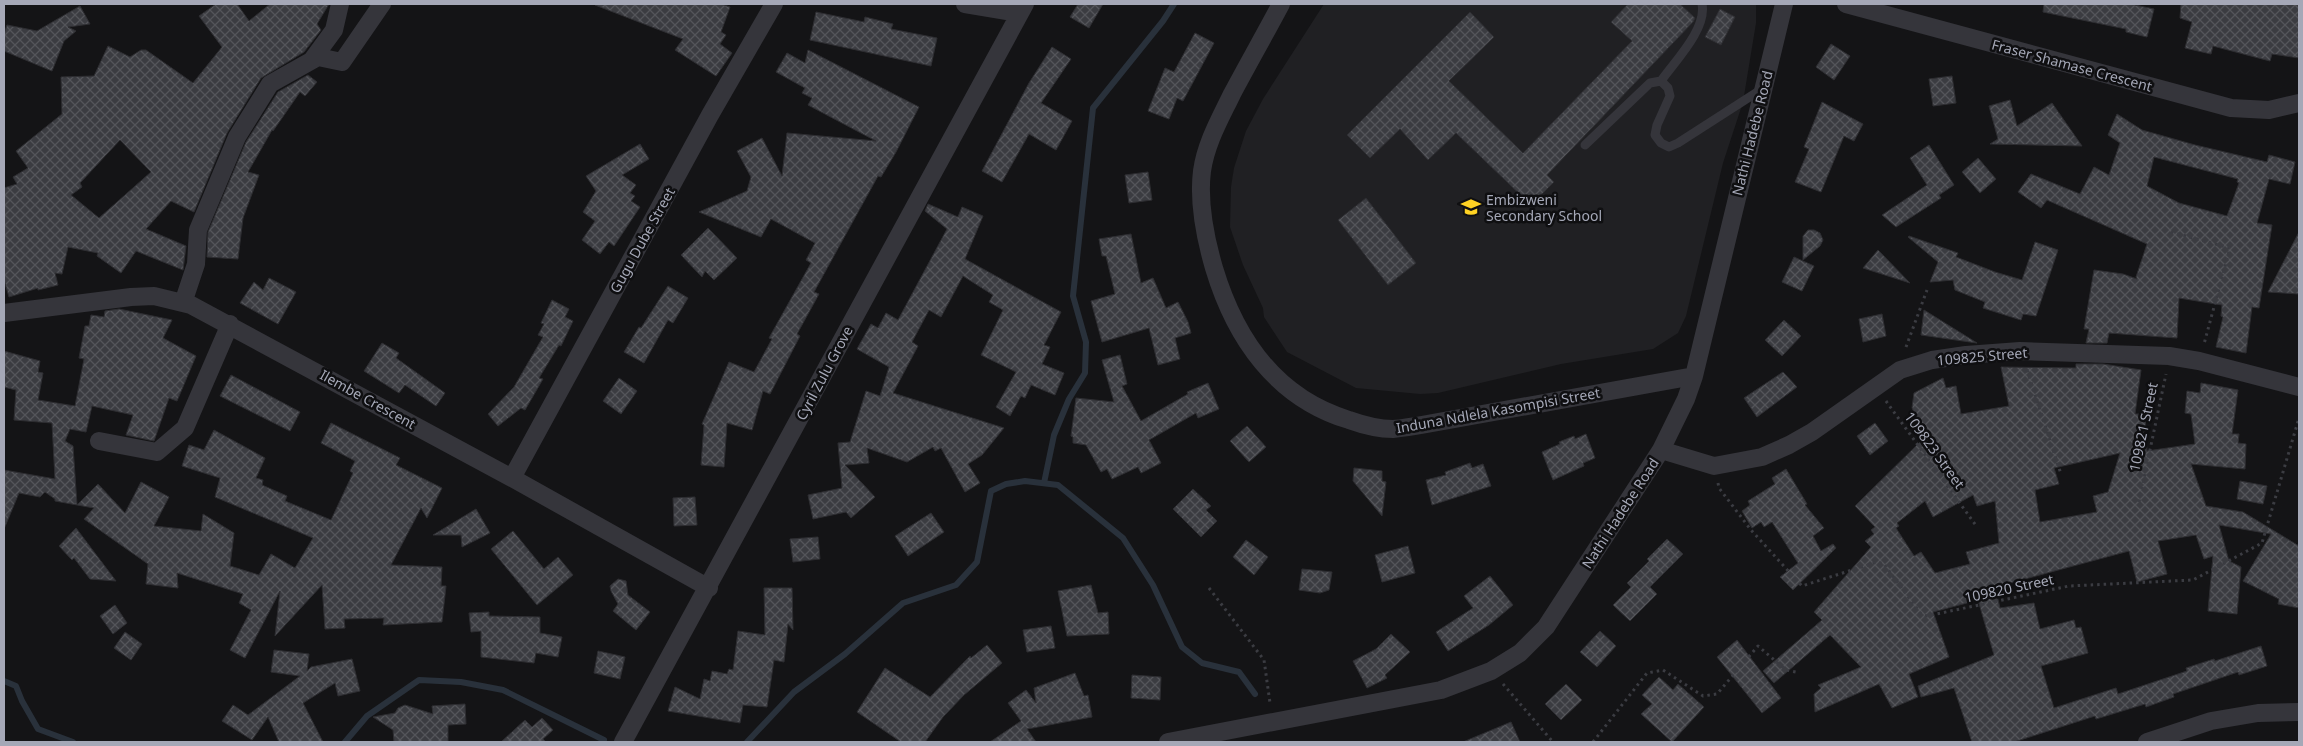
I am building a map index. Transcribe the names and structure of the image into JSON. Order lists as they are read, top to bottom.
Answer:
{
  "streets": {
    "street": [
      "Fraser Shamase Crescent",
      "Nathi Hadebe Road",
      "Gugu Dube Street",
      "109825 Street",
      "Cyril Zulu Grove",
      "Ilembe Crescent",
      "Induna Ndlela Kasompisi Street"
    ],
    "path": ["109821 Street", "109823 Street", "109820 Street"]
  },
  "crossings": [
    ["Nathi Hadebe Road", "109825 Street"],
    ["Nathi Hadebe Road", "Induna Ndlela Kasompisi Street"],
    ["Gugu Dube Street", "Ilembe Crescent"],
    ["109825 Street", "109821 Street"],
    ["109825 Street", "109823 Street"],
    ["109825 Street", "109820 Street"],
    ["Cyril Zulu Grove", "Ilembe Crescent"]
  ],
  "places": {
    "school or university": ["Embizweni Secondary School"]
  }
}
